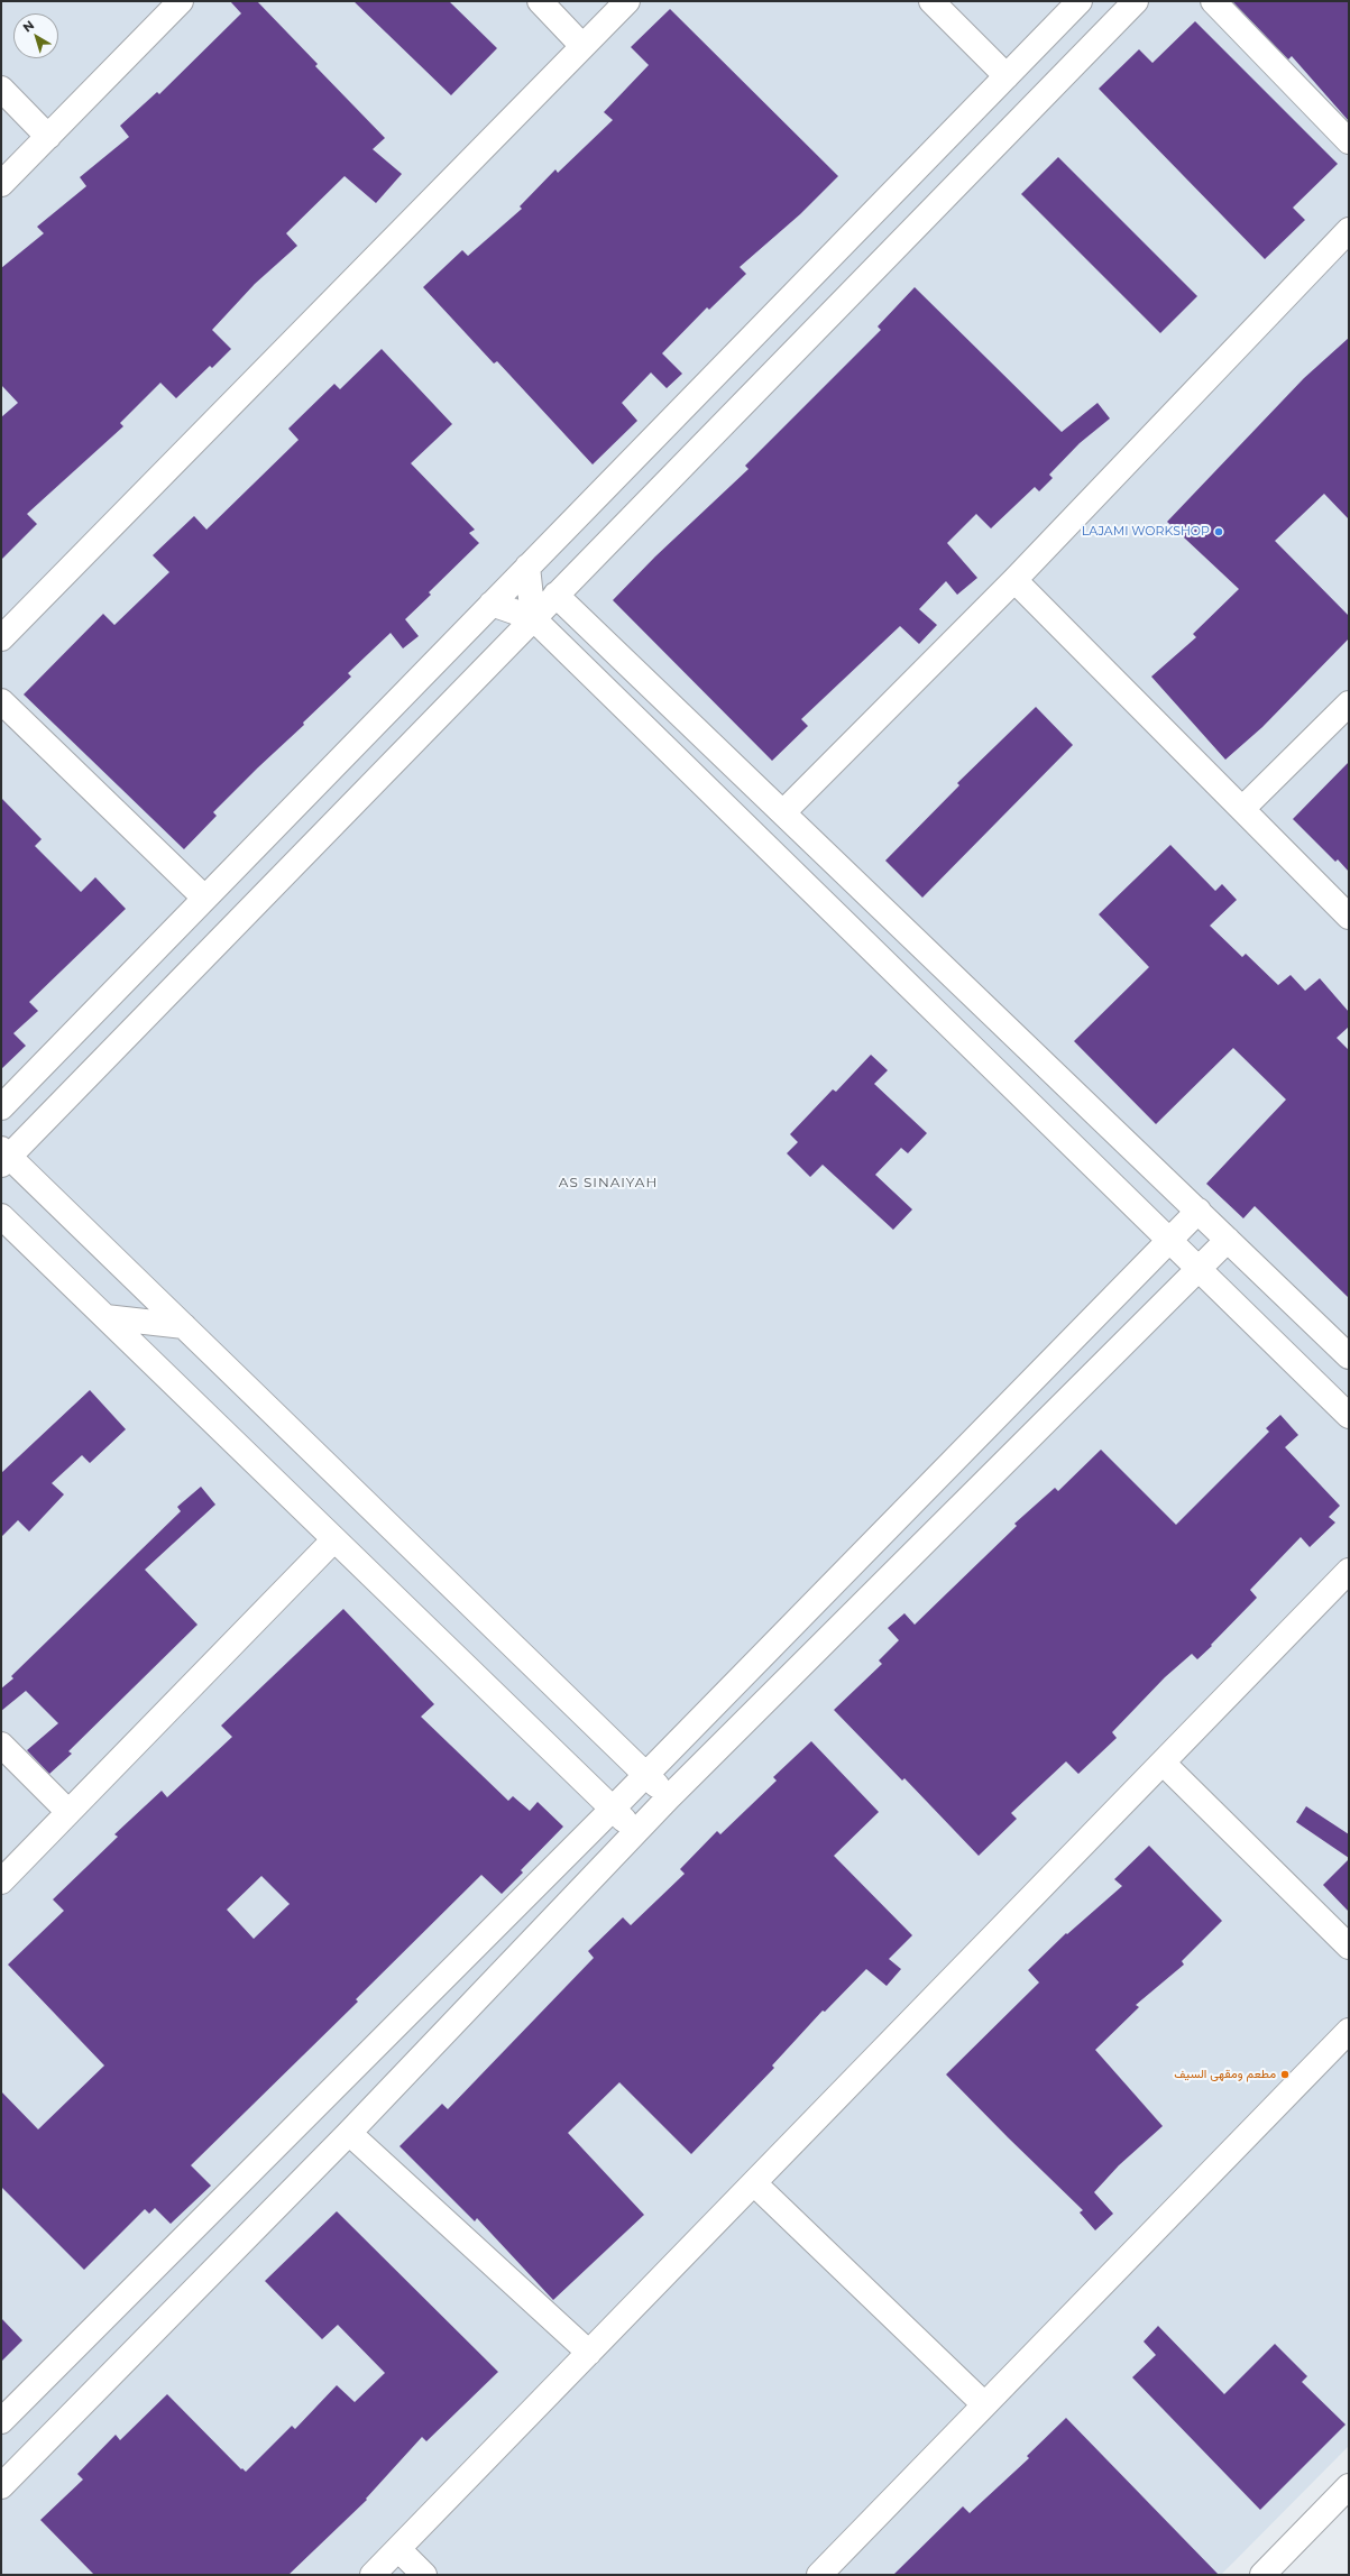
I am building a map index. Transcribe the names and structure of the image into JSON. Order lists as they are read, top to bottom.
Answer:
{
  "districts": ["AS SINAIYAH"],
  "places": ["LAJAMI WORKSHOP", "مطعم ومقهى السيف"],
  "north": "top left"
}
